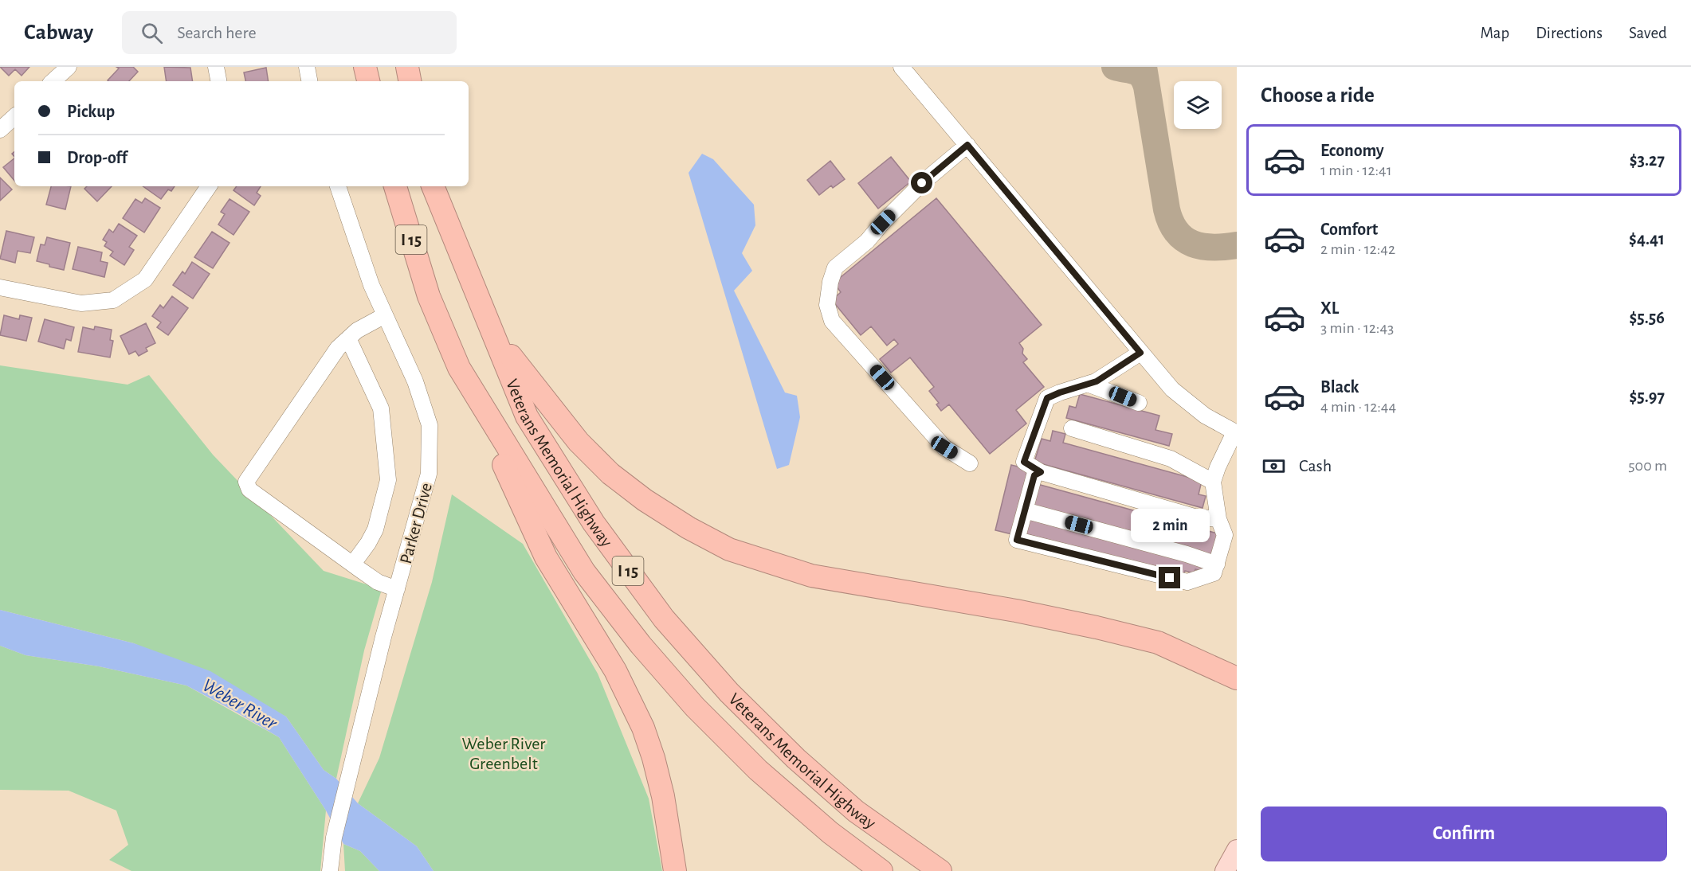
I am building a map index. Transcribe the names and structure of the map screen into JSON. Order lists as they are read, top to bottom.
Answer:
{
  "streets": {
    "highway": ["I 15", "Veterans Memorial Highway"],
    "street": ["Parker Drive"]
  },
  "water": ["Weber River"],
  "parks": ["Weber River Greenbelt"],
  "page": {
    "header": "Cabway",
    "search": "Search here",
    "nav": ["Map", "Directions", "Saved"],
    "heading": "Choose a ride",
    "banner": ["Pickup", "Drop-off"],
    "list": [
      {
        "name": "Economy",
        "note": "1 min · 12:41",
        "value": "$3.27"
      },
      {
        "name": "Comfort",
        "note": "2 min · 12:42",
        "value": "$4.41"
      },
      {
        "name": "XL",
        "note": "3 min · 12:43",
        "value": "$5.56"
      },
      {
        "name": "Black",
        "note": "4 min · 12:44",
        "value": "$5.97"
      }
    ],
    "pay": ["Cash", "500 m"],
    "bubble": "2 min",
    "buttons": "Confirm"
  }
}
